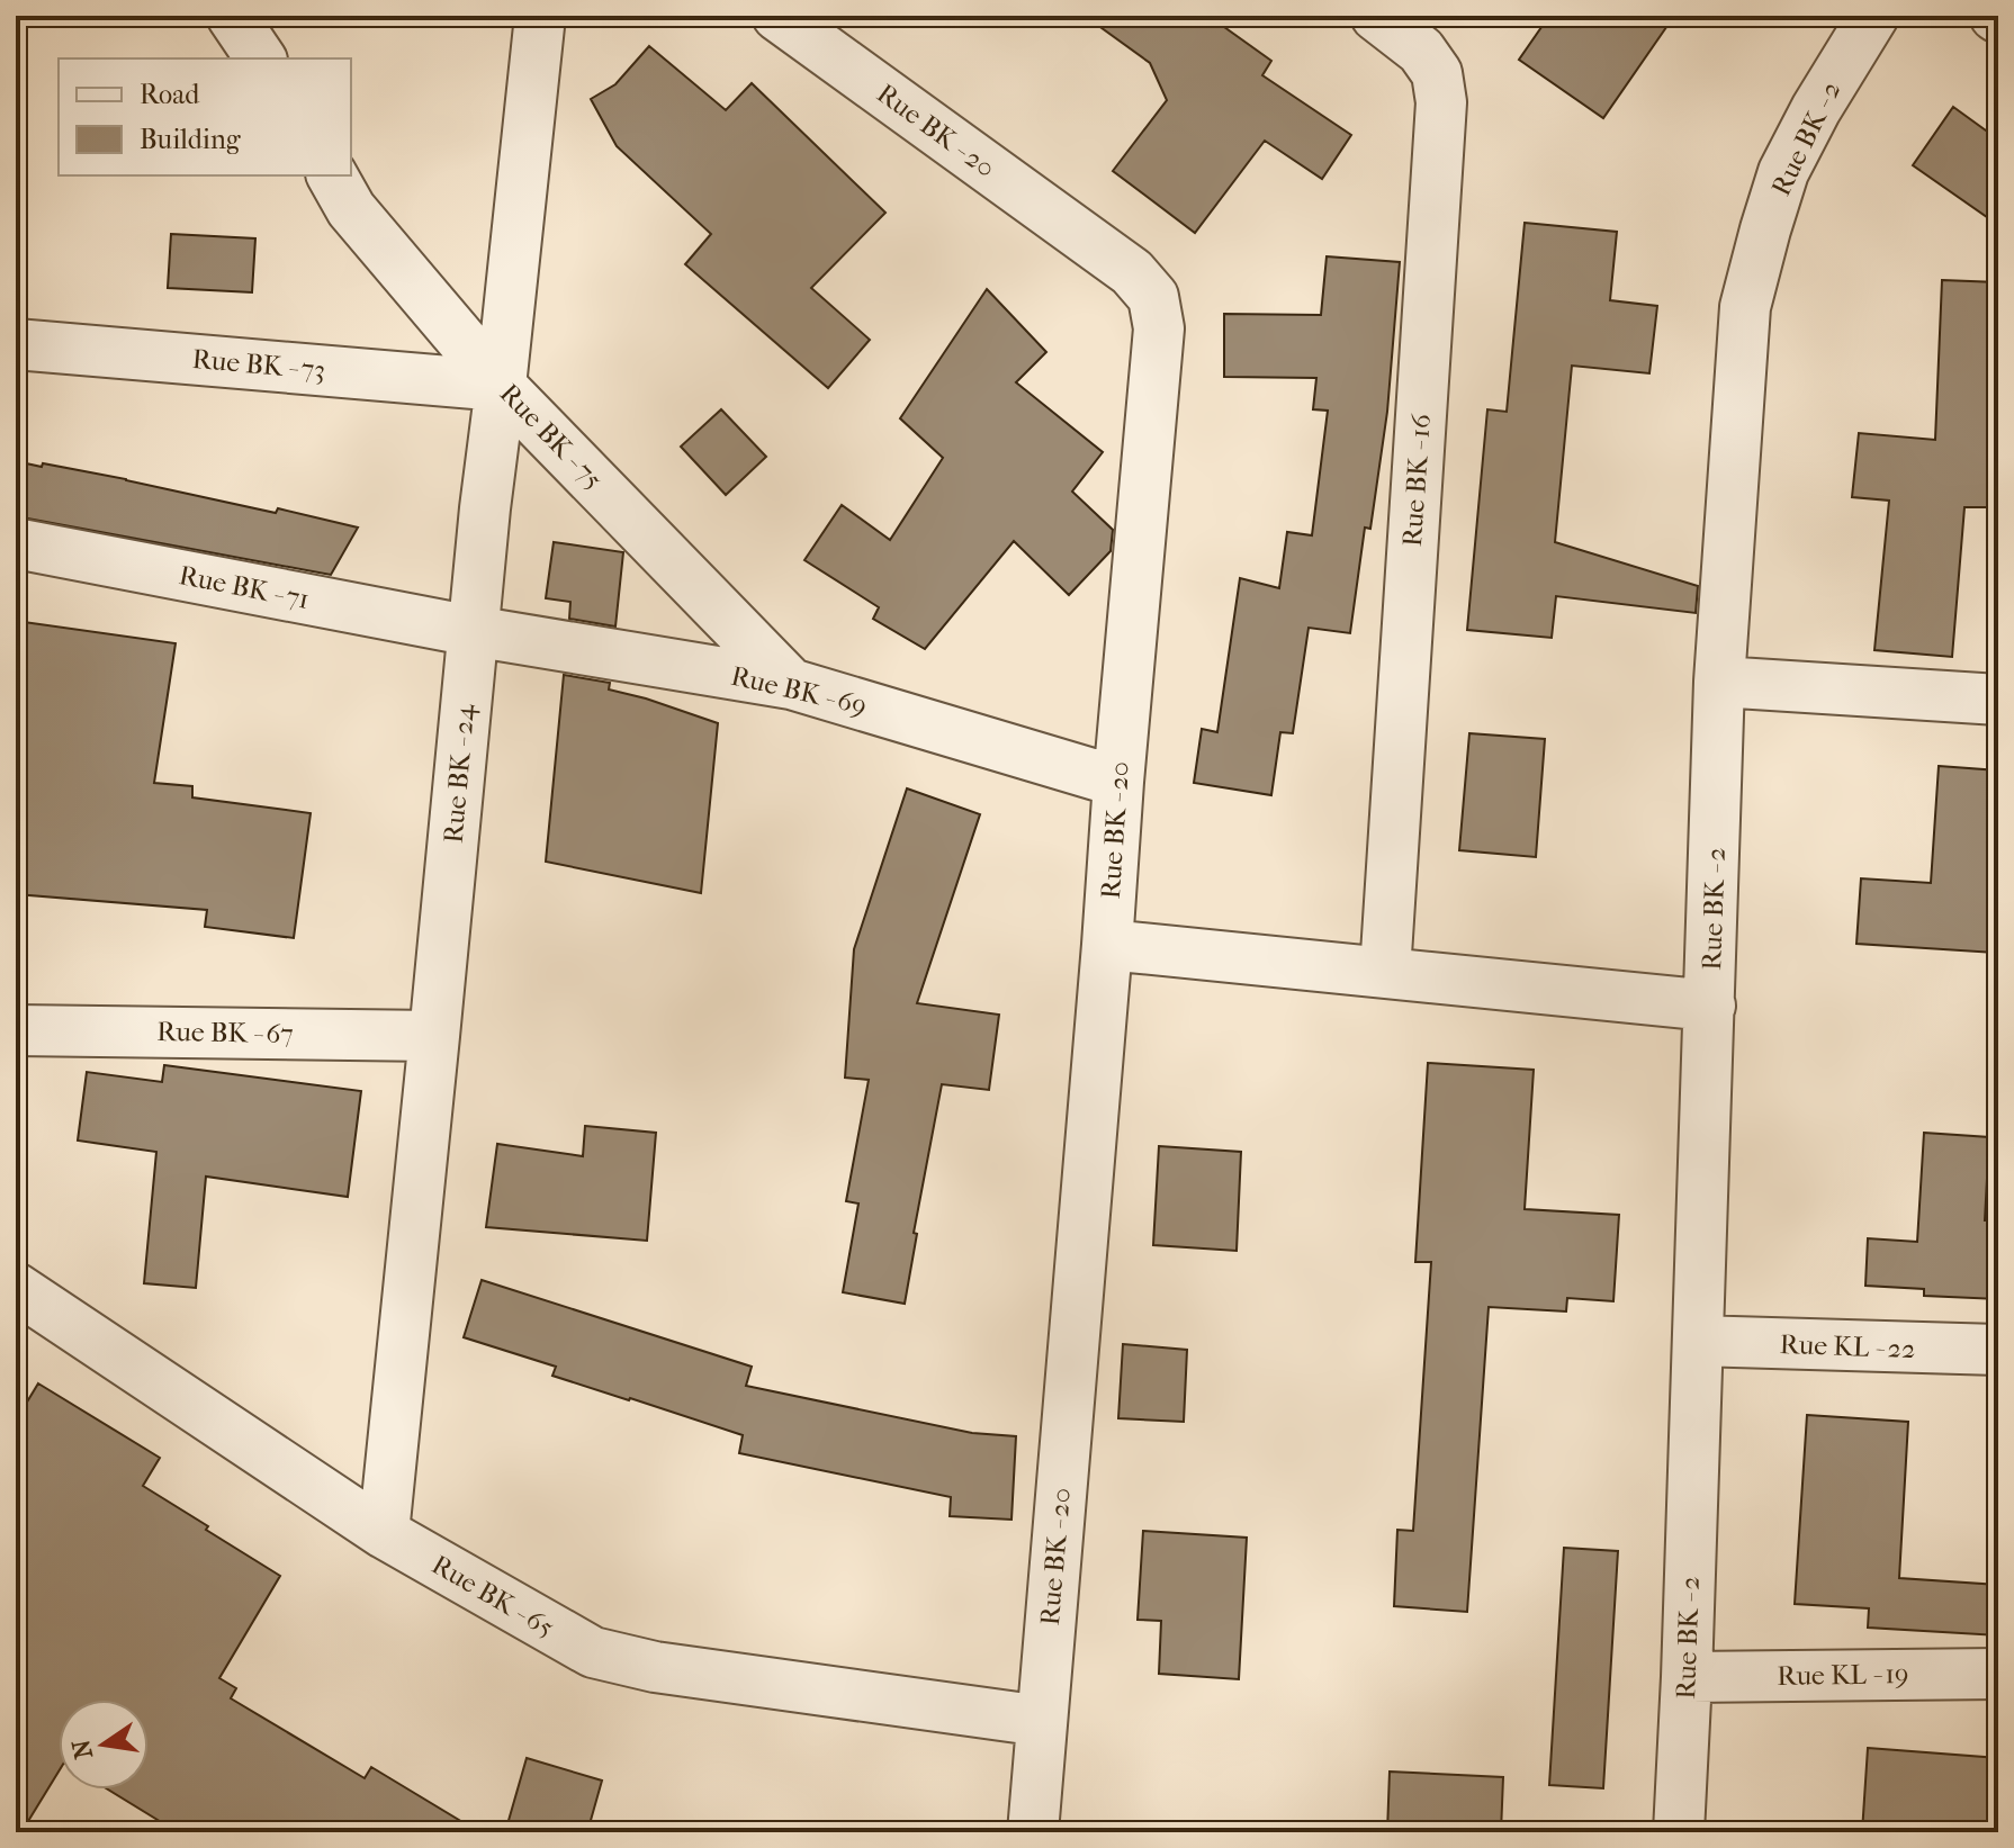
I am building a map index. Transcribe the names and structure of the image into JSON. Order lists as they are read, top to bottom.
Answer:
{
  "streets": {
    "street": [
      "Rue BK - 20",
      "Rue BK - 2",
      "Rue BK - 73",
      "Rue BK - 75",
      "Rue BK - 16",
      "Rue BK - 71",
      "Rue BK - 69",
      "Rue BK - 24",
      "Rue BK - 67",
      "Rue KL - 22",
      "Rue BK - 65",
      "Rue KL - 19"
    ]
  },
  "crossings": [
    ["Rue BK - 20", "Rue BK - 69"],
    ["Rue BK - 20", "Rue BK - 65"],
    ["Rue BK - 2", "Rue KL - 22"],
    ["Rue BK - 2", "Rue KL - 19"],
    ["Rue BK - 73", "Rue BK - 75"],
    ["Rue BK - 73", "Rue BK - 24"],
    ["Rue BK - 75", "Rue BK - 69"],
    ["Rue BK - 75", "Rue BK - 24"],
    ["Rue BK - 71", "Rue BK - 69"],
    ["Rue BK - 71", "Rue BK - 24"],
    ["Rue BK - 69", "Rue BK - 24"],
    ["Rue BK - 24", "Rue BK - 67"],
    ["Rue BK - 24", "Rue BK - 65"]
  ],
  "legend": ["Road", "Building"],
  "north": "left"
}
